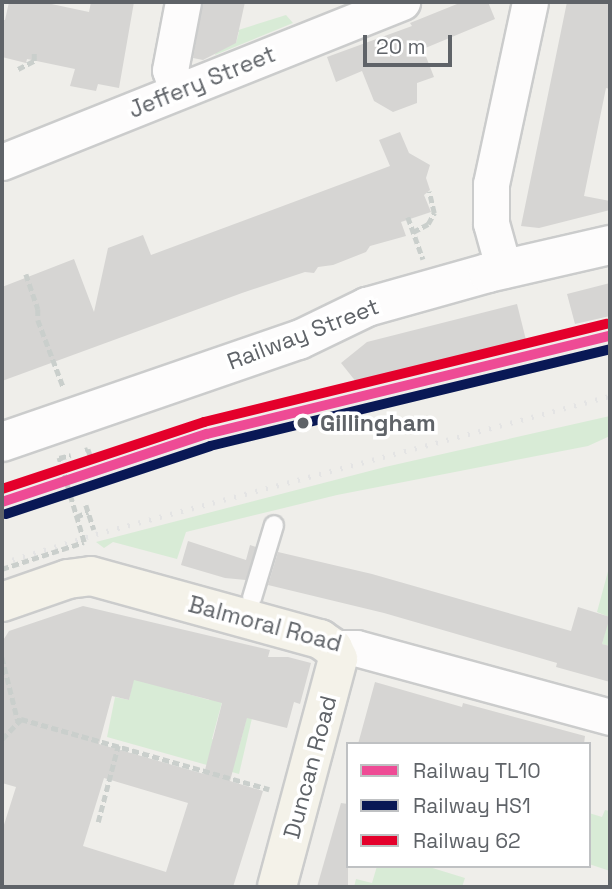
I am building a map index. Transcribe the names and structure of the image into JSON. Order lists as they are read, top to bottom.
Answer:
{
  "streets": {
    "main road": ["Balmoral Road", "Duncan Road"],
    "street": ["Jeffery Street", "Railway Street"]
  },
  "crossings": [
    ["Balmoral Road", "Duncan Road"]
  ],
  "places": ["Gillingham"],
  "lines": ["rail line 62", "rail line TL10", "rail line HS1"],
  "legend": ["Railway TL10", "Railway HS1", "Railway 62"],
  "scale_bar": "20 m"
}
